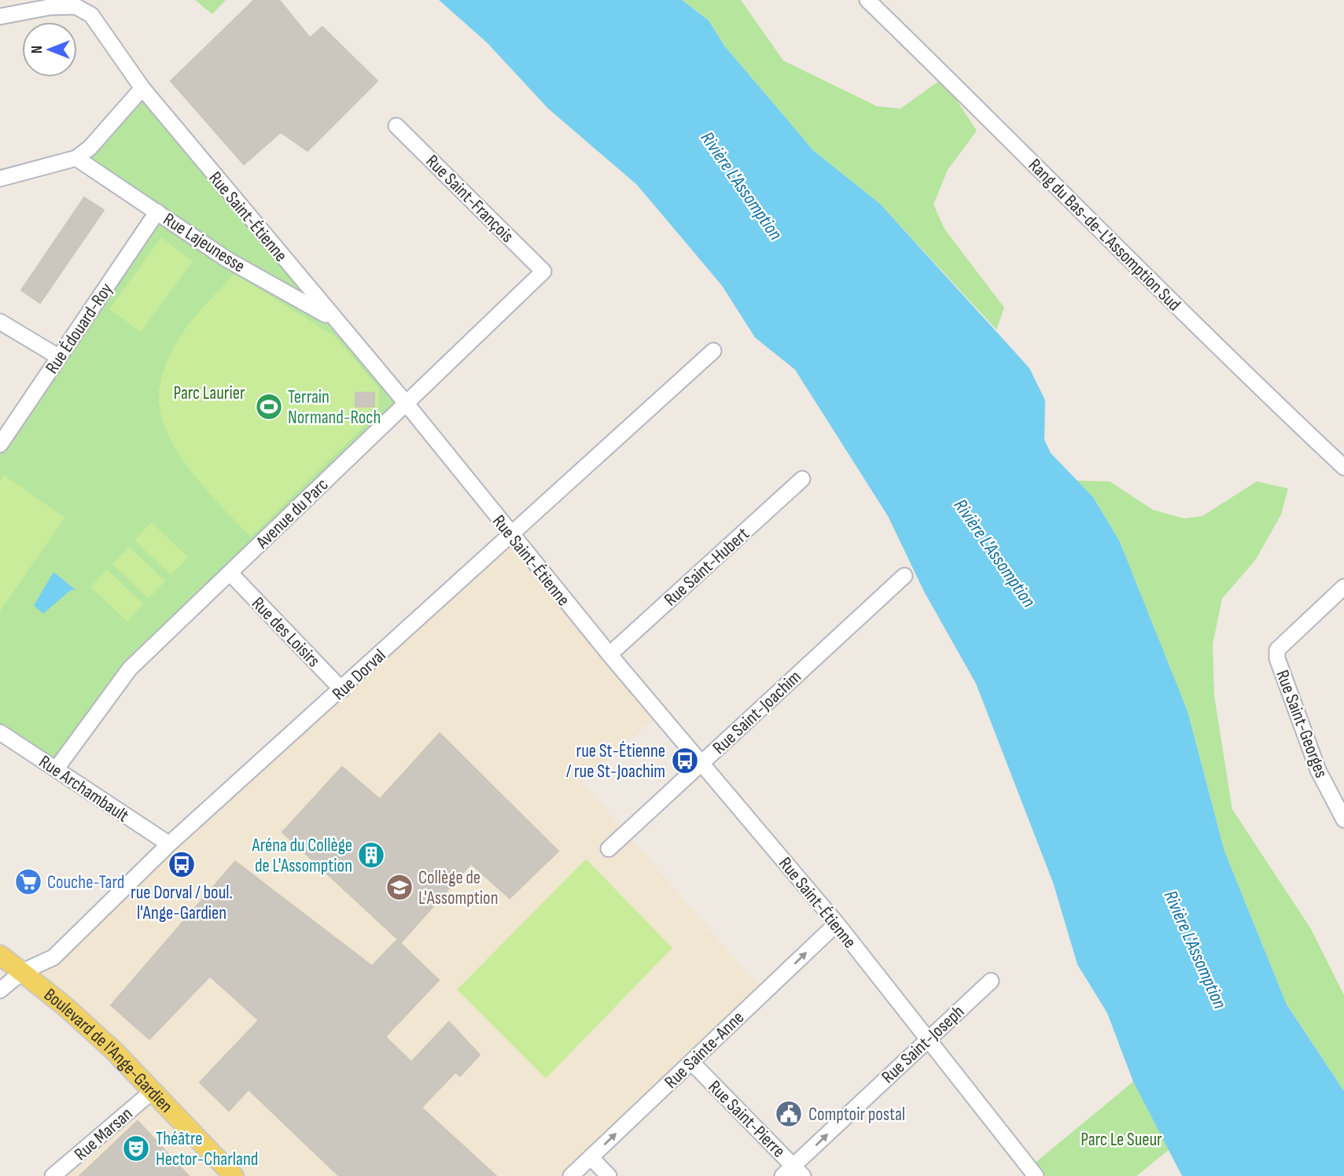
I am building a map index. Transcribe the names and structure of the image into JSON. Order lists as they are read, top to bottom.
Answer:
{
  "streets": {
    "main road": ["Boulevard de l'Ange-Gardien"],
    "street": [
      "Rue Saint-François",
      "Rue Saint-Étienne",
      "Rang du Bas-de-L'Assomption Sud",
      "Rue Lajeunesse",
      "Rue Édouard-Roy",
      "Avenue du Parc",
      "Rue Saint-Hubert",
      "Rue des Loisirs",
      "Rue Dorval",
      "Rue Saint-Joachim",
      "Rue Saint-Georges",
      "Rue Archambault",
      "Rue Saint-Joseph",
      "Rue Sainte-Anne",
      "Rue Saint-Pierre",
      "Rue Marsan"
    ]
  },
  "crossings": [
    ["Rue Saint-François", "Avenue du Parc"],
    ["Rue Saint-Étienne", "Rue Lajeunesse"],
    ["Rue Saint-Étienne", "Avenue du Parc"],
    ["Rue Saint-Étienne", "Rue Saint-Hubert"],
    ["Rue Saint-Étienne", "Rue Dorval"],
    ["Rue Saint-Étienne", "Rue Saint-Joachim"],
    ["Rue Saint-Étienne", "Rue Saint-Joseph"],
    ["Rue Saint-Étienne", "Rue Sainte-Anne"],
    ["Rue Lajeunesse", "Rue Édouard-Roy"],
    ["Avenue du Parc", "Rue des Loisirs"],
    ["Avenue du Parc", "Rue Archambault"],
    ["Rue des Loisirs", "Rue Dorval"],
    ["Rue Dorval", "Rue Archambault"],
    ["Rue Dorval", "Boulevard de l'Ange-Gardien"],
    ["Rue Saint-Joseph", "Rue Saint-Pierre"],
    ["Rue Sainte-Anne", "Rue Saint-Pierre"],
    ["Boulevard de l'Ange-Gardien", "Rue Marsan"]
  ],
  "one_way": ["Rue Saint-Joseph", "Rue Sainte-Anne"],
  "water": ["Rivière L'Assomption"],
  "parks": ["Parc Laurier", "Parc Le Sueur"],
  "places": {
    "sports": ["Terrain Normand-Roch"],
    "bus stop": ["rue St-Étienne / rue St-Joachim", "rue Dorval / boul. l'Ange-Gardien"],
    "building": ["Aréna du Collège de L'Assomption"],
    "supermarket": ["Couche-Tard"],
    "school or university": ["Collège de L'Assomption"],
    "public building": ["Comptoir postal"],
    "theatre": ["Théâtre Hector-Charland"]
  },
  "north": "left"
}
